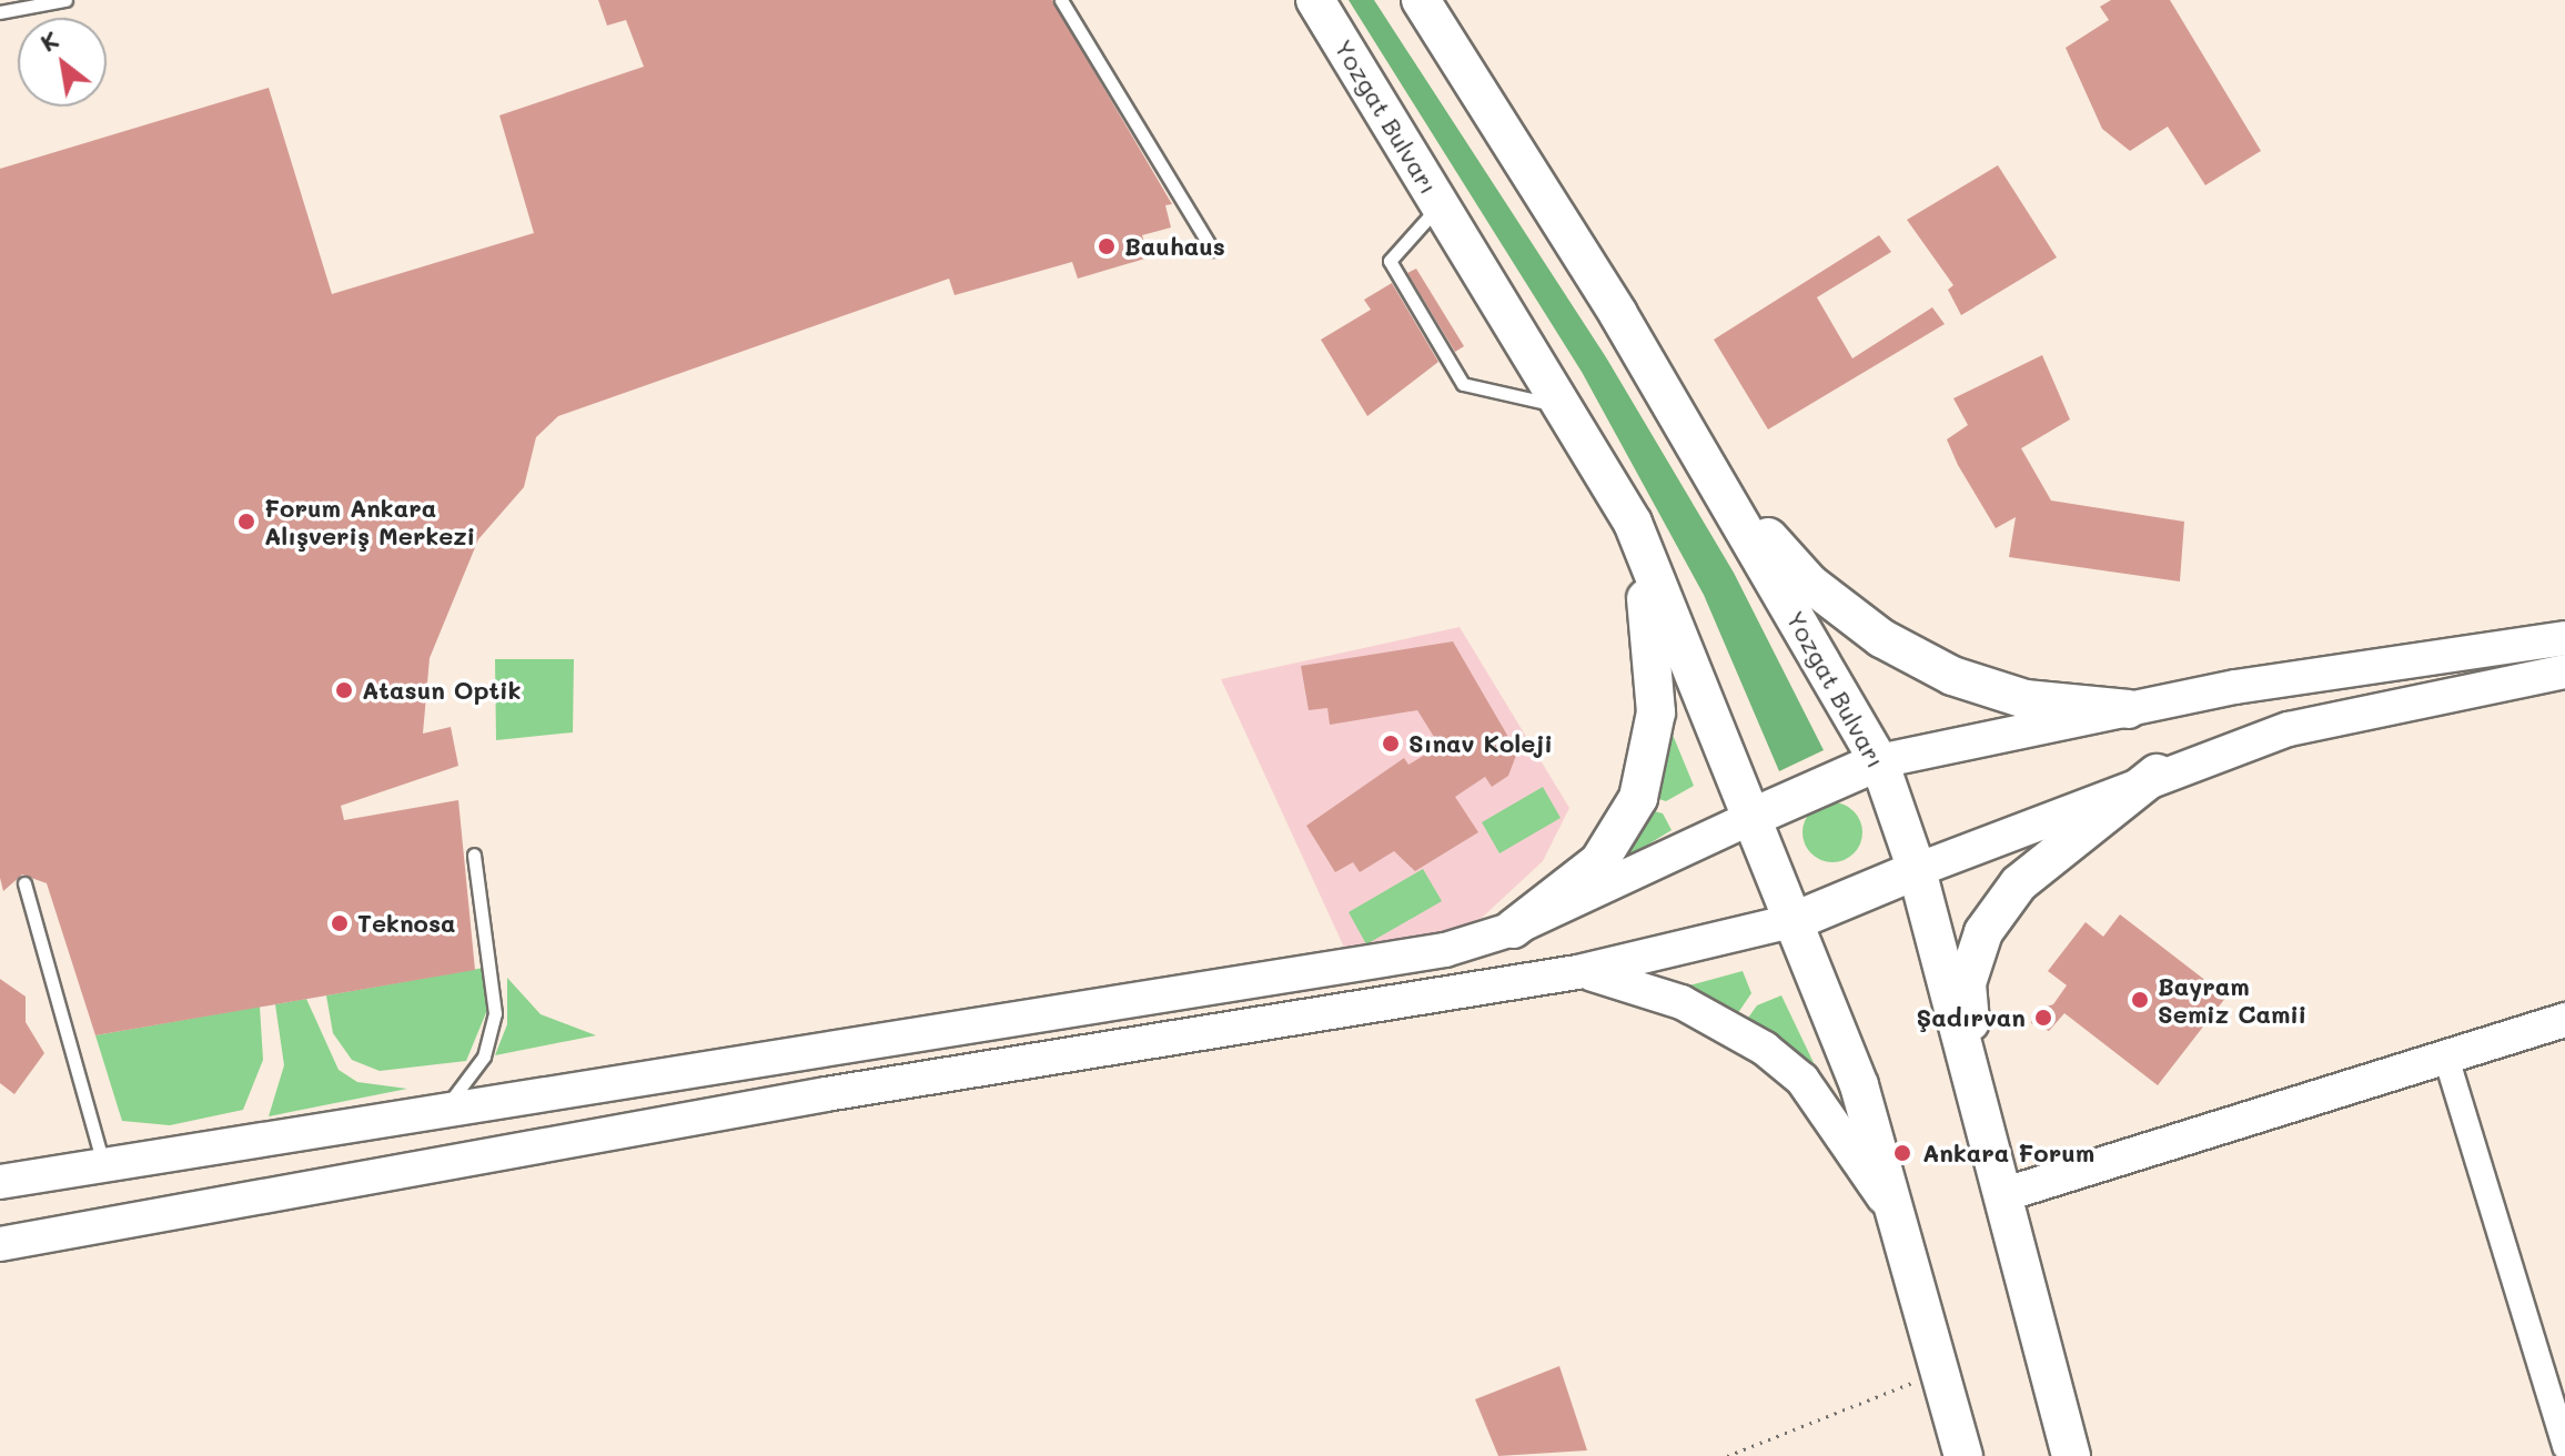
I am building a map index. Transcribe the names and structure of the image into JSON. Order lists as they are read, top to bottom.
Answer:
{
  "streets": {
    "main road": ["Yozgat Bulvarı"]
  },
  "places": [
    "Bauhaus",
    "Forum Ankara Alışveriş Merkezi",
    "Atasun Optik",
    "Sınav Koleji",
    "Teknosa",
    "Bayram Semiz Camii",
    "Şadırvan",
    "Ankara Forum"
  ],
  "north": "top left"
}
